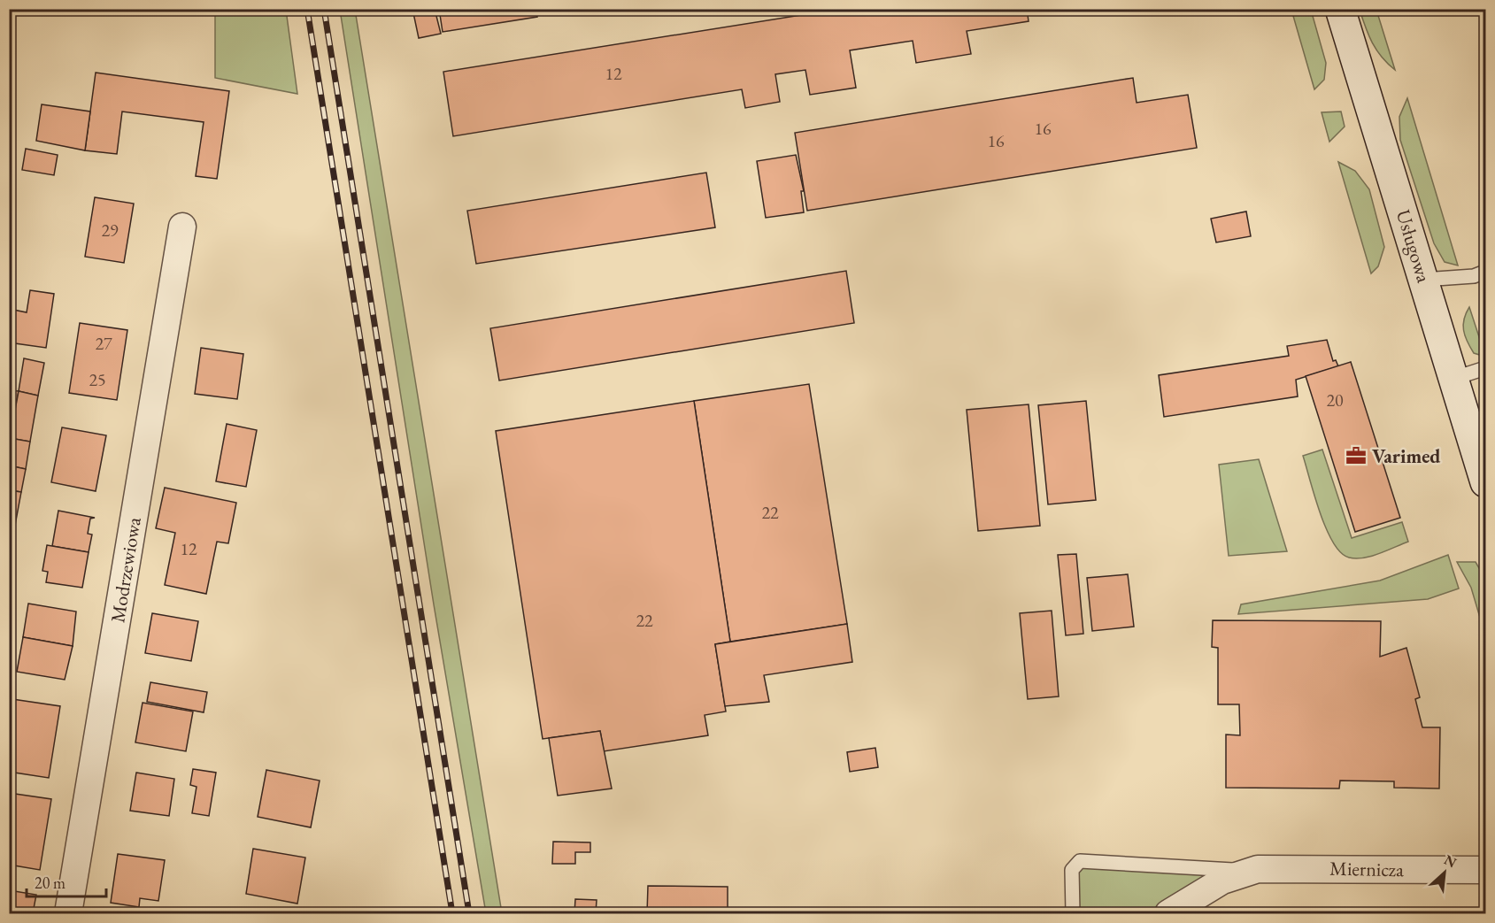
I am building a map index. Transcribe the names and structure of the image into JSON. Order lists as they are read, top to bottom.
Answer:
{
  "streets": {
    "street": ["Usługowa", "Modrzewiowa", "Miernicza"]
  },
  "places": {
    "office": ["Varimed"]
  },
  "house_numbers": [
    "12",
    "16",
    "16",
    "29",
    "27",
    "25",
    "20",
    "22",
    "12",
    "22"
  ],
  "scale_bar": "20 m",
  "north": "top right"
}
